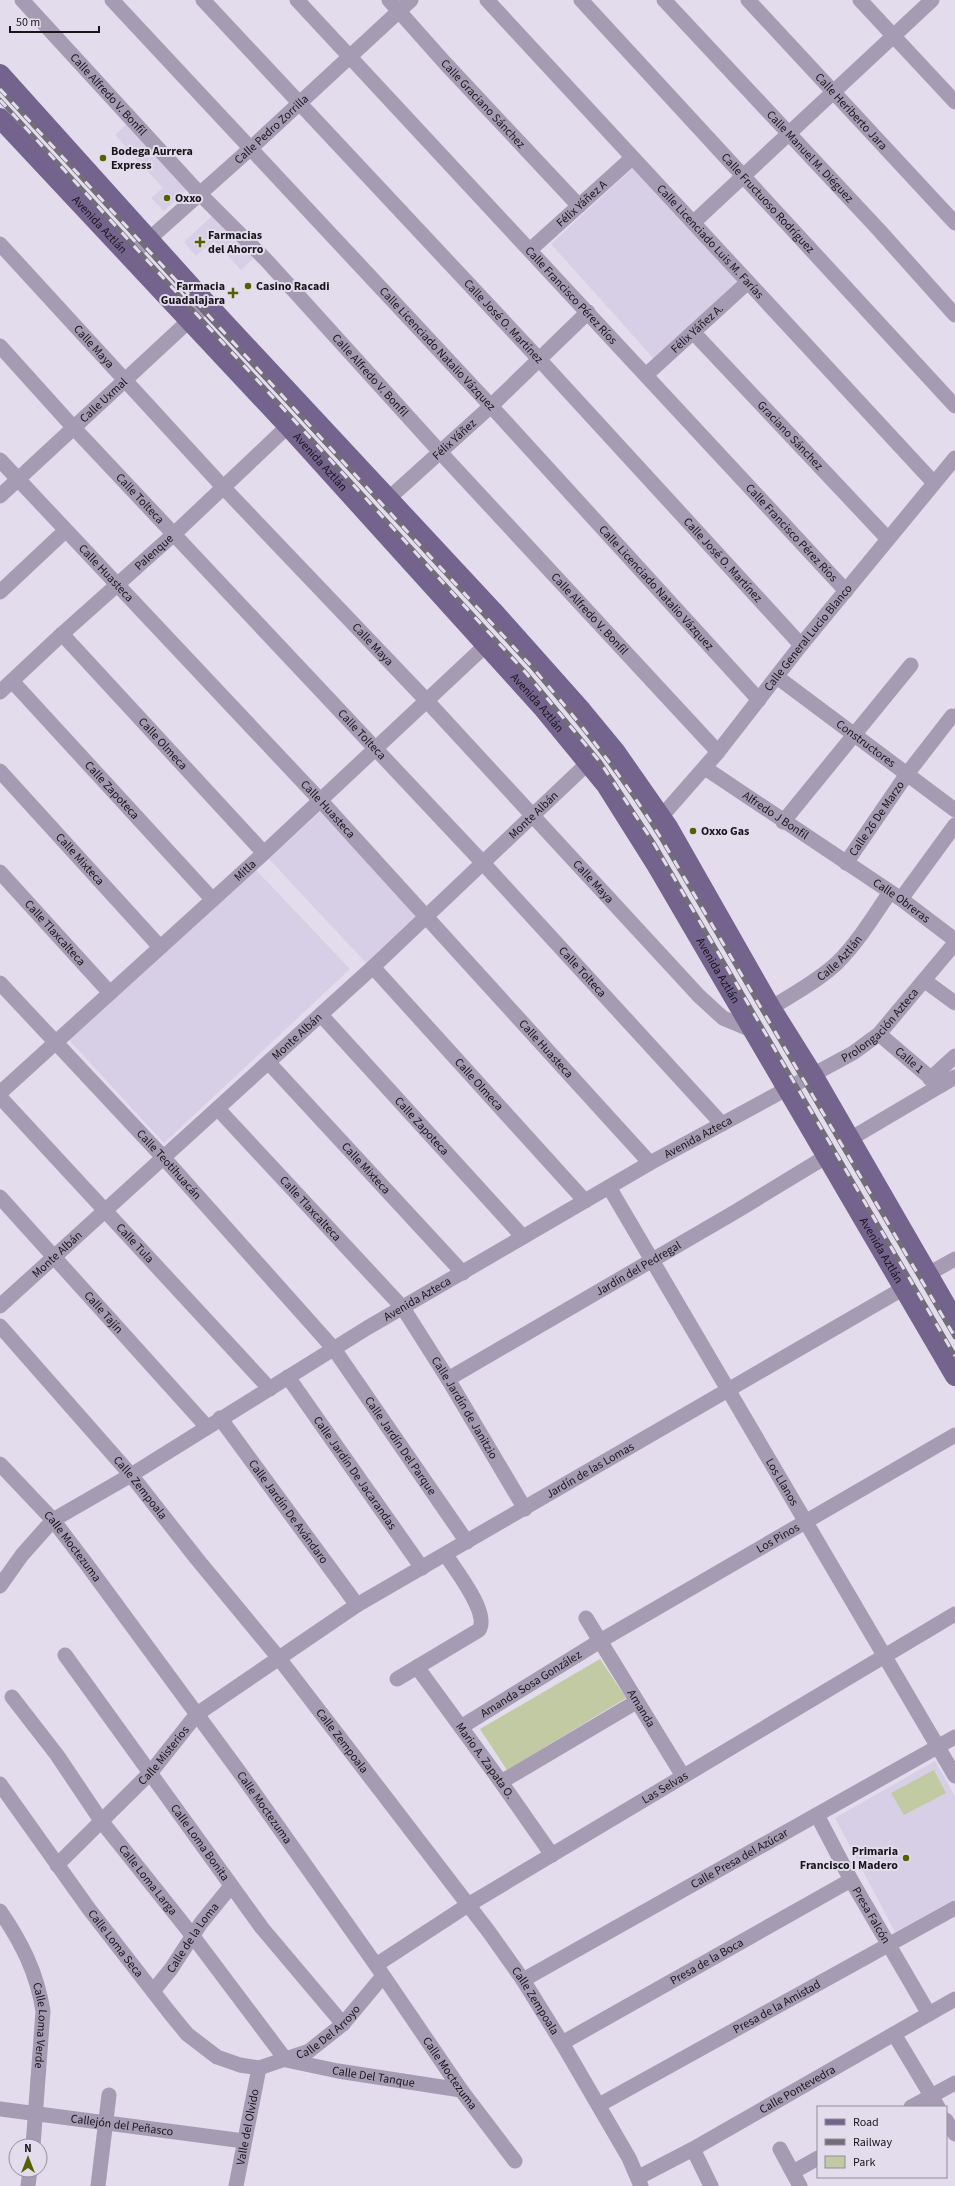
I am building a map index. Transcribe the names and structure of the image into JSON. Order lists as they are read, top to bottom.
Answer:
{
  "streets": {
    "main road": ["Avenida Aztlán"],
    "street": [
      "Calle Alfredo V. Bonfil",
      "Calle Graciano Sánchez",
      "Calle Heriberto Jara",
      "Calle Pedro Zorrilla",
      "Calle Manuel M. Diéguez",
      "Calle Fructuoso Rodríguez",
      "Félix Yáñez A",
      "Calle Licenciado Luis M. Farías",
      "Calle Francisco Pérez Ríos",
      "Calle José O. Martínez",
      "Félix Yáñez A.",
      "Calle Maya",
      "Calle Licenciado Natalio Vázquez",
      "Calle Uxmal",
      "Graciano Sánchez",
      "Félix Yáñez",
      "Calle Tolteca",
      "Palenque",
      "Calle Huasteca",
      "Calle General Lucio Blanco",
      "Constructores",
      "Calle Olmeca",
      "Calle Zapoteca",
      "Monte Albán",
      "Alfredo J Bonfíl",
      "Calle 26 De Marzo",
      "Calle Mixteca",
      "Mitla",
      "Calle Obreras",
      "Calle Tlaxcalteca",
      "Calle Aztlán",
      "Prolongación Azteca",
      "Calle 1",
      "Avenida Azteca",
      "Calle Teotihuacán",
      "Calle Tula",
      "Jardín del Pedregal",
      "Calle Tajín",
      "Calle Jardín de Janitzio",
      "Calle Jardín Del Parque",
      "Jardín de las Lomas",
      "Calle Jardín De Jacarandas",
      "Los Llanos",
      "Calle Zempoala",
      "Calle Jardín De Avándaro",
      "Los Pinos",
      "Calle Moctezuma",
      "Amanda Sosa González",
      "Amanda",
      "Calle Misterios",
      "Mario A. Zapata O.",
      "Las Selvas",
      "Calle Loma Bonita",
      "Calle Presa del Azúcar",
      "Calle Loma Larga",
      "Presa Falcón",
      "Calle de la Loma",
      "Calle Loma Seca",
      "Presa de la Boca",
      "Presa de la Amistad",
      "Calle Loma Verde",
      "Calle Del Arroyo",
      "Calle Del Tanque",
      "Calle Pontevedra",
      "Callejón del Peñasco",
      "Valle del Olvido"
    ]
  },
  "crossings": [
    ["Calle Alfredo V. Bonfil", "Calle Pedro Zorrilla"],
    ["Calle Alfredo V. Bonfil", "Félix Yáñez"],
    ["Calle Alfredo V. Bonfil", "Calle General Lucio Blanco"],
    ["Calle Graciano Sánchez", "Calle Pedro Zorrilla"],
    ["Calle Graciano Sánchez", "Félix Yáñez A"],
    ["Calle Pedro Zorrilla", "Avenida Aztlán"],
    ["Calle Pedro Zorrilla", "Calle Francisco Pérez Ríos"],
    ["Calle Pedro Zorrilla", "Calle José O. Martínez"],
    ["Calle Pedro Zorrilla", "Calle Licenciado Natalio Vázquez"],
    ["Félix Yáñez A", "Calle Licenciado Luis M. Farías"],
    ["Félix Yáñez A", "Calle Francisco Pérez Ríos"],
    ["Avenida Aztlán", "Calle Maya"],
    ["Avenida Aztlán", "Calle Uxmal"],
    ["Avenida Aztlán", "Félix Yáñez"],
    ["Avenida Aztlán", "Palenque"],
    ["Avenida Aztlán", "Calle General Lucio Blanco"],
    ["Avenida Aztlán", "Monte Albán"],
    ["Avenida Aztlán", "Mitla"],
    ["Avenida Aztlán", "Calle Aztlán"],
    ["Avenida Aztlán", "Prolongación Azteca"],
    ["Avenida Aztlán", "Avenida Azteca"],
    ["Avenida Aztlán", "Jardín del Pedregal"],
    ["Avenida Aztlán", "Jardín de las Lomas"],
    ["Calle Licenciado Luis M. Farías", "Félix Yáñez A."],
    ["Calle Licenciado Luis M. Farías", "Calle General Lucio Blanco"],
    ["Calle Francisco Pérez Ríos", "Félix Yáñez A."],
    ["Calle Francisco Pérez Ríos", "Félix Yáñez"],
    ["Calle Francisco Pérez Ríos", "Calle General Lucio Blanco"],
    ["Calle José O. Martínez", "Félix Yáñez"],
    ["Calle José O. Martínez", "Calle General Lucio Blanco"],
    ["Félix Yáñez A.", "Graciano Sánchez"],
    ["Calle Maya", "Calle Uxmal"],
    ["Calle Maya", "Palenque"],
    ["Calle Maya", "Monte Albán"],
    ["Calle Maya", "Mitla"],
    ["Calle Licenciado Natalio Vázquez", "Félix Yáñez"],
    ["Calle Licenciado Natalio Vázquez", "Calle General Lucio Blanco"],
    ["Calle Uxmal", "Calle Tolteca"],
    ["Calle Uxmal", "Calle Huasteca"],
    ["Graciano Sánchez", "Calle General Lucio Blanco"],
    ["Calle Tolteca", "Palenque"],
    ["Calle Tolteca", "Monte Albán"],
    ["Calle Tolteca", "Mitla"],
    ["Calle Tolteca", "Avenida Azteca"],
    ["Palenque", "Calle Huasteca"],
    ["Palenque", "Calle Olmeca"],
    ["Palenque", "Calle Zapoteca"],
    ["Calle Huasteca", "Monte Albán"],
    ["Calle Huasteca", "Mitla"],
    ["Calle Huasteca", "Avenida Azteca"],
    ["Calle General Lucio Blanco", "Constructores"],
    ["Calle General Lucio Blanco", "Alfredo J Bonfíl"],
    ["Constructores", "Calle 26 De Marzo"],
    ["Calle Olmeca", "Monte Albán"],
    ["Calle Olmeca", "Mitla"],
    ["Calle Olmeca", "Avenida Azteca"],
    ["Calle Zapoteca", "Monte Albán"],
    ["Calle Zapoteca", "Mitla"],
    ["Calle Zapoteca", "Avenida Azteca"],
    ["Monte Albán", "Calle Mixteca"],
    ["Monte Albán", "Calle Tlaxcalteca"],
    ["Monte Albán", "Calle Teotihuacán"],
    ["Monte Albán", "Calle Tula"],
    ["Monte Albán", "Calle Tajín"],
    ["Alfredo J Bonfíl", "Calle 26 De Marzo"],
    ["Alfredo J Bonfíl", "Calle Obreras"],
    ["Calle 26 De Marzo", "Calle Obreras"],
    ["Calle Mixteca", "Mitla"],
    ["Calle Mixteca", "Avenida Azteca"],
    ["Mitla", "Calle Tlaxcalteca"],
    ["Mitla", "Calle Teotihuacán"],
    ["Calle Obreras", "Calle Aztlán"],
    ["Calle Obreras", "Prolongación Azteca"],
    ["Calle Tlaxcalteca", "Avenida Azteca"],
    ["Calle Tlaxcalteca", "Calle Jardín de Janitzio"],
    ["Prolongación Azteca", "Calle 1"],
    ["Prolongación Azteca", "Avenida Azteca"],
    ["Avenida Azteca", "Calle Teotihuacán"],
    ["Avenida Azteca", "Calle Tula"],
    ["Avenida Azteca", "Calle Tajín"],
    ["Avenida Azteca", "Calle Jardín de Janitzio"],
    ["Avenida Azteca", "Calle Jardín Del Parque"],
    ["Avenida Azteca", "Calle Jardín De Jacarandas"],
    ["Avenida Azteca", "Los Llanos"],
    ["Avenida Azteca", "Calle Zempoala"],
    ["Avenida Azteca", "Calle Jardín De Avándaro"],
    ["Avenida Azteca", "Calle Moctezuma"],
    ["Calle Teotihuacán", "Calle Jardín Del Parque"],
    ["Jardín del Pedregal", "Calle Jardín de Janitzio"],
    ["Jardín del Pedregal", "Los Llanos"],
    ["Calle Jardín de Janitzio", "Jardín de las Lomas"],
    ["Calle Jardín Del Parque", "Jardín de las Lomas"],
    ["Jardín de las Lomas", "Calle Jardín De Jacarandas"],
    ["Jardín de las Lomas", "Los Llanos"],
    ["Jardín de las Lomas", "Calle Zempoala"],
    ["Jardín de las Lomas", "Calle Jardín De Avándaro"],
    ["Jardín de las Lomas", "Calle Misterios"],
    ["Los Llanos", "Los Pinos"],
    ["Los Llanos", "Las Selvas"],
    ["Los Llanos", "Calle Presa del Azúcar"],
    ["Calle Zempoala", "Calle Misterios"],
    ["Calle Zempoala", "Las Selvas"],
    ["Calle Zempoala", "Calle Presa del Azúcar"],
    ["Calle Zempoala", "Presa de la Boca"],
    ["Calle Zempoala", "Presa de la Amistad"],
    ["Calle Zempoala", "Calle Pontevedra"],
    ["Los Pinos", "Amanda Sosa González"],
    ["Los Pinos", "Amanda"],
    ["Calle Moctezuma", "Calle Misterios"],
    ["Calle Moctezuma", "Las Selvas"],
    ["Calle Moctezuma", "Calle Del Arroyo"],
    ["Calle Moctezuma", "Calle Del Tanque"],
    ["Amanda Sosa González", "Amanda"],
    ["Amanda Sosa González", "Mario A. Zapata O."],
    ["Amanda", "Las Selvas"],
    ["Calle Misterios", "Calle Loma Bonita"],
    ["Calle Misterios", "Calle Loma Larga"],
    ["Calle Misterios", "Calle Loma Seca"],
    ["Mario A. Zapata O.", "Las Selvas"],
    ["Las Selvas", "Calle Del Arroyo"],
    ["Calle Loma Bonita", "Calle de la Loma"],
    ["Calle Loma Bonita", "Calle Del Arroyo"],
    ["Calle Presa del Azúcar", "Presa Falcón"],
    ["Calle Loma Larga", "Calle de la Loma"],
    ["Calle Loma Larga", "Calle Del Arroyo"],
    ["Calle Loma Larga", "Calle Del Tanque"],
    ["Presa Falcón", "Presa de la Boca"],
    ["Presa Falcón", "Presa de la Amistad"],
    ["Presa Falcón", "Calle Pontevedra"],
    ["Calle de la Loma", "Calle Loma Seca"],
    ["Calle Loma Seca", "Calle Del Arroyo"],
    ["Calle Loma Seca", "Valle del Olvido"],
    ["Calle Loma Verde", "Callejón del Peñasco"],
    ["Calle Del Arroyo", "Calle Del Tanque"],
    ["Calle Del Arroyo", "Valle del Olvido"],
    ["Callejón del Peñasco", "Valle del Olvido"]
  ],
  "places": {
    "other": [
      "Bodega Aurrera Express",
      "Oxxo",
      "Casino Racadi",
      "Oxxo Gas",
      "Primaria Francisco I Madero"
    ],
    "health": ["Farmacias del Ahorro", "Farmacia Guadalajara"]
  },
  "legend": ["Road", "Railway", "Park"],
  "scale_bar": "50 m",
  "north": "top"
}
